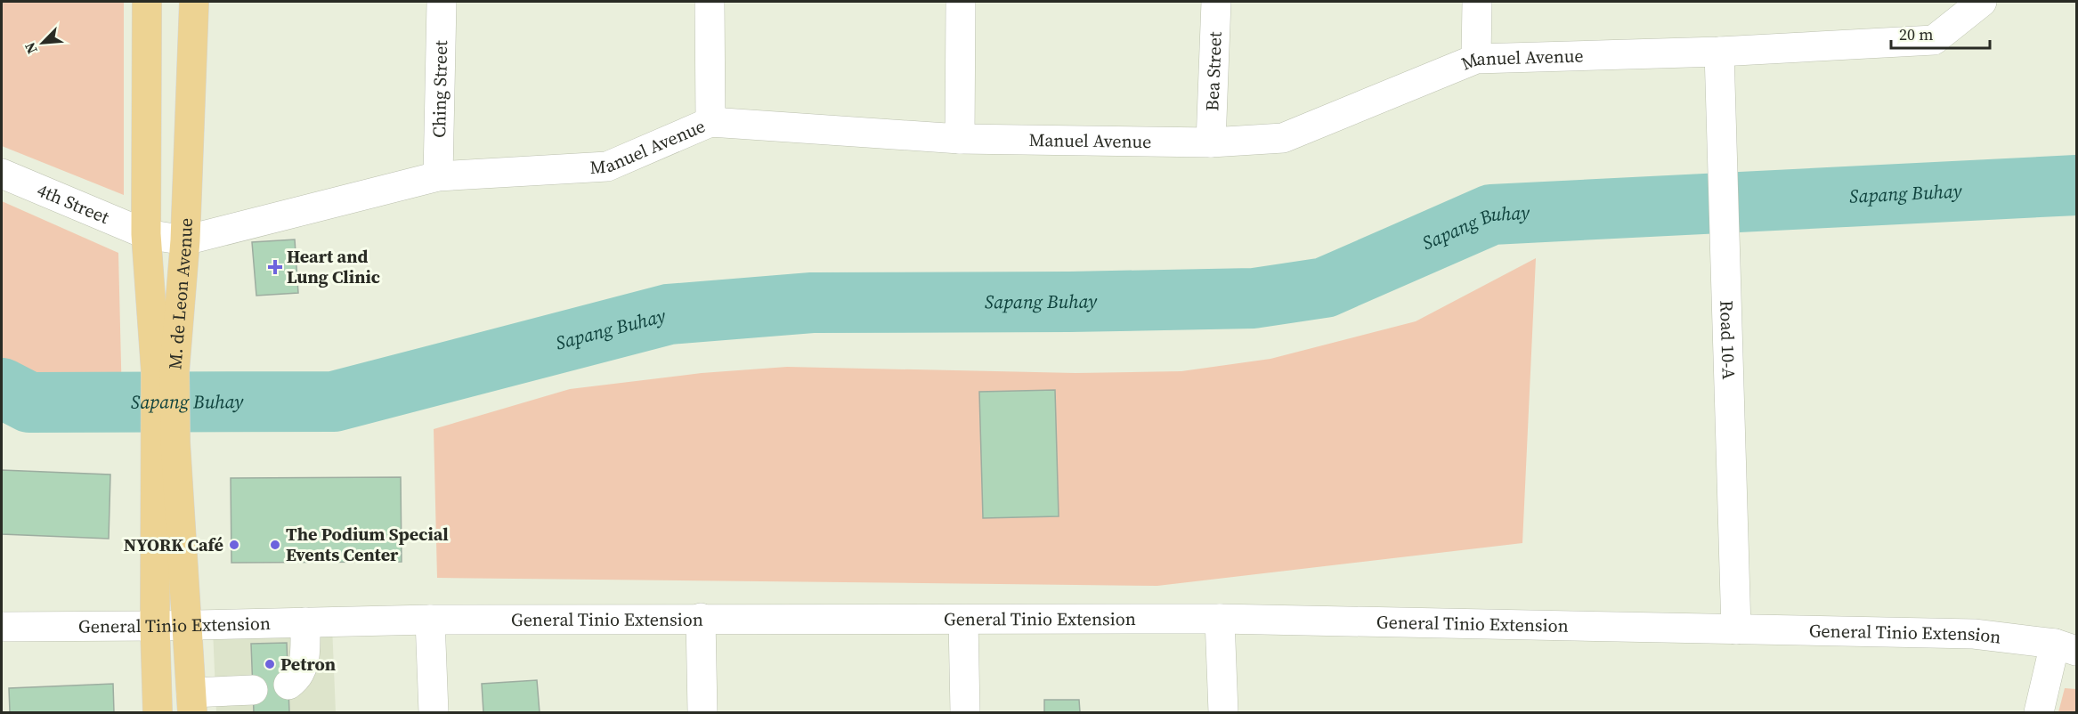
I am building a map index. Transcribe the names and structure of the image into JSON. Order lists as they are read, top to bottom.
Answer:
{
  "streets": {
    "main road": ["M. de Leon Avenue"],
    "street": [
      "Manuel Avenue",
      "Bea Street",
      "Ching Street",
      "4th Street",
      "Road 10-A",
      "General Tinio Extension"
    ]
  },
  "crossings": [
    ["Manuel Avenue", "Bea Street"],
    ["Manuel Avenue", "Ching Street"],
    ["Manuel Avenue", "4th Street"],
    ["Manuel Avenue", "M. de Leon Avenue"],
    ["Manuel Avenue", "Road 10-A"],
    ["4th Street", "M. de Leon Avenue"],
    ["M. de Leon Avenue", "General Tinio Extension"],
    ["Road 10-A", "General Tinio Extension"]
  ],
  "water": ["Sapang Buhay"],
  "places": {
    "health": ["Heart and Lung Clinic"],
    "other": ["NYORK Café", "The Podium Special Events Center", "Petron"]
  },
  "scale_bar": "20 m",
  "north": "bottom left"
}
